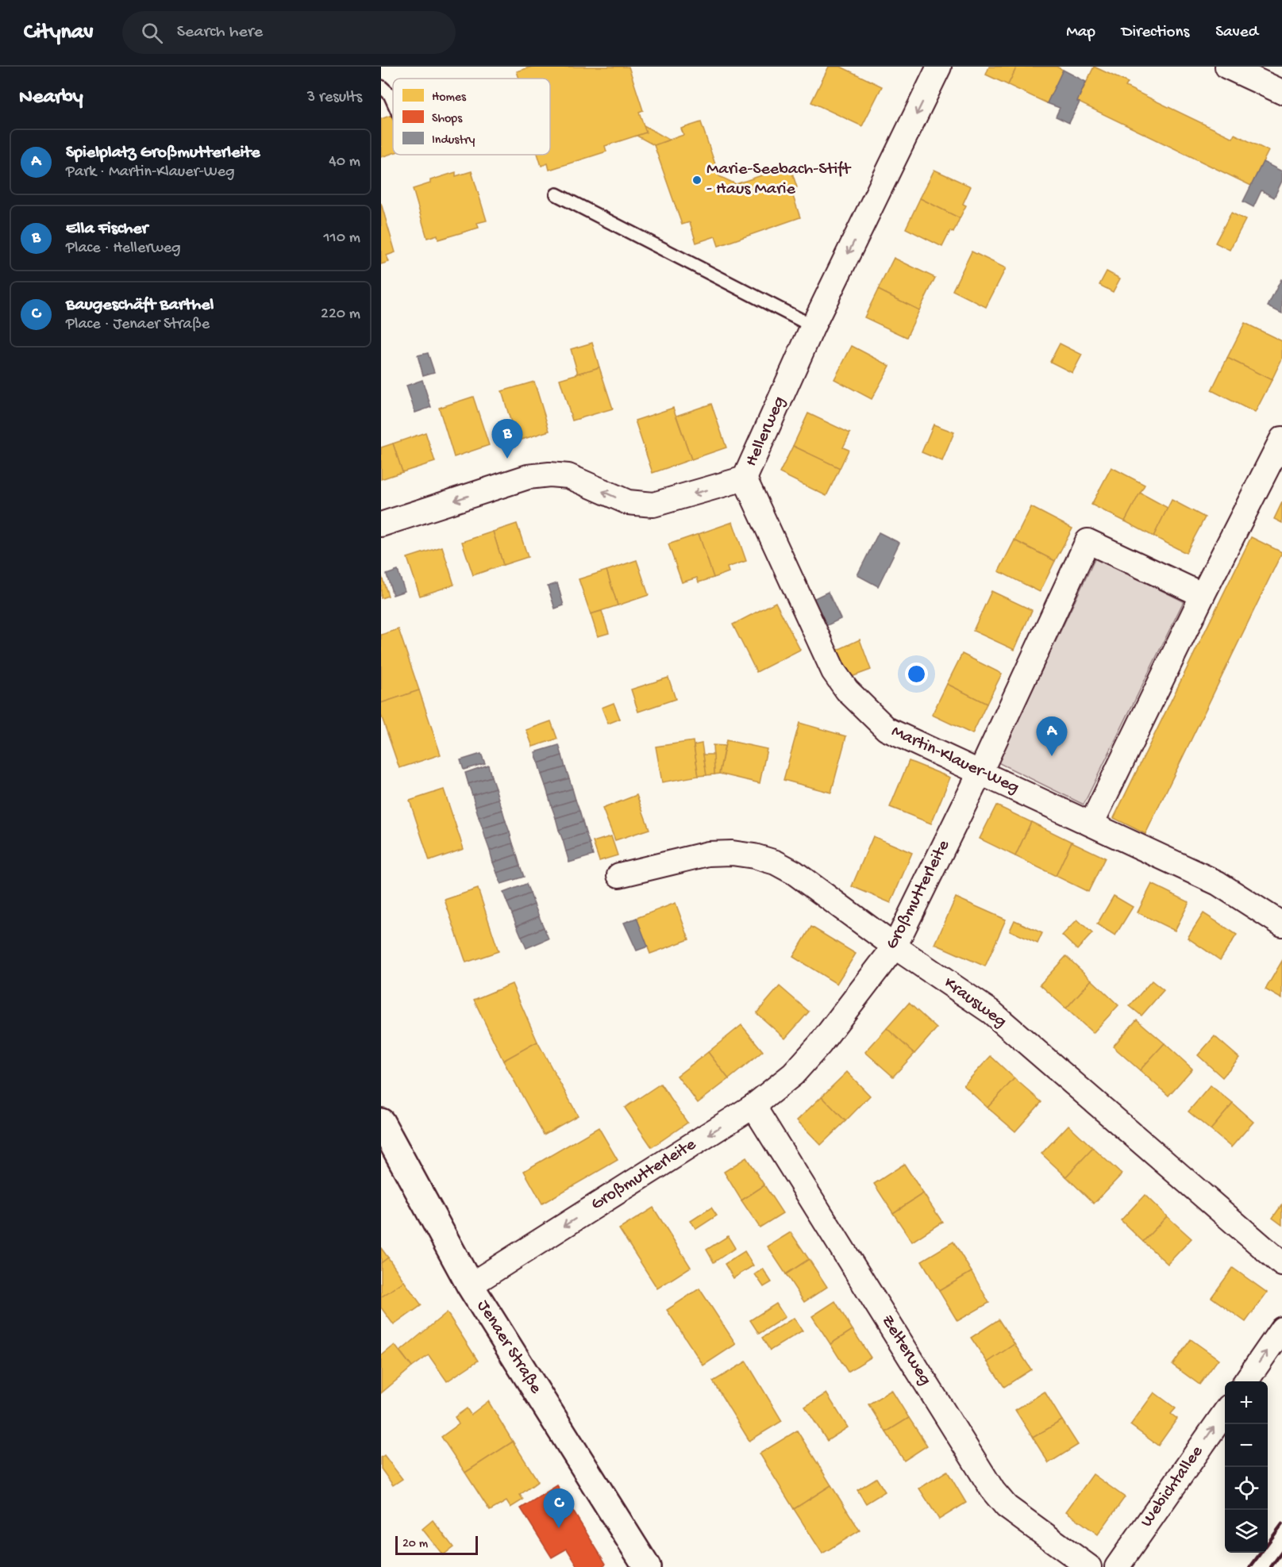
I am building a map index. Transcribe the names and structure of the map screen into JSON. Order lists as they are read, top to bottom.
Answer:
{
  "streets": {
    "main road": ["Jenaer Straße"],
    "street": [
      "Hellerweg",
      "Martin-Klauer-Weg",
      "Großmutterleite",
      "Krausweg",
      "Zelterweg",
      "Webichtallee"
    ]
  },
  "crossings": [
    ["Hellerweg", "Martin-Klauer-Weg"],
    ["Martin-Klauer-Weg", "Großmutterleite"],
    ["Großmutterleite", "Krausweg"],
    ["Großmutterleite", "Jenaer Straße"],
    ["Großmutterleite", "Zelterweg"]
  ],
  "one_way": ["Hellerweg", "Webichtallee"],
  "places": ["Marie-Seebach-Stift - Haus Marie"],
  "legend": ["Homes", "Shops", "Industry"],
  "scale_bar": "20 m",
  "page": {
    "header": "Citynav",
    "search": "Search here",
    "nav": ["Map", "Directions", "Saved"],
    "heading": ["Nearby", "3 results"],
    "list": [
      {
        "mark": "A",
        "name": "Spielplatz Großmutterleite",
        "note": "Park · Martin-Klauer-Weg",
        "value": "40 m"
      },
      {
        "mark": "B",
        "name": "Ella Fischer",
        "note": "Place · Hellerweg",
        "value": "110 m"
      },
      {
        "mark": "C",
        "name": "Baugeschäft Barthel",
        "note": "Place · Jenaer Straße",
        "value": "220 m"
      }
    ],
    "pins": ["B", "A", "C"],
    "map_buttons": ["+", "−"],
    "scale": "20 m"
  }
}
